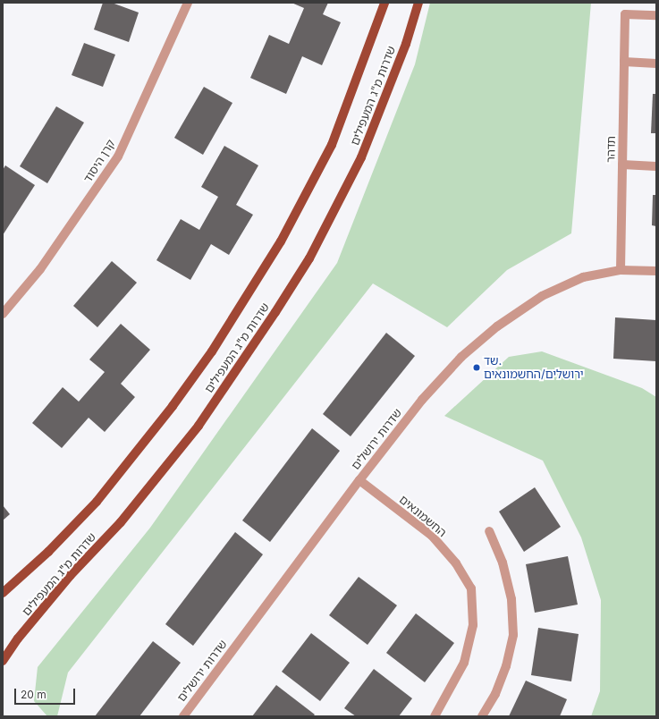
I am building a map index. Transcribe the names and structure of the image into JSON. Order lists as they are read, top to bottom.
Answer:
{
  "streets": {
    "main road": ["שדרות מ\"ג המעפילים"],
    "street": [
      "תדהר",
      "קרן היסוד",
      "שדרות ירושלים",
      "החשמונאים"
    ]
  },
  "crossings": [
    ["תדהר", "שדרות ירושלים"],
    ["שדרות ירושלים", "החשמונאים"]
  ],
  "places": ["שד. ירושלים/החשמונאים"],
  "scale_bar": "20 m"
}
